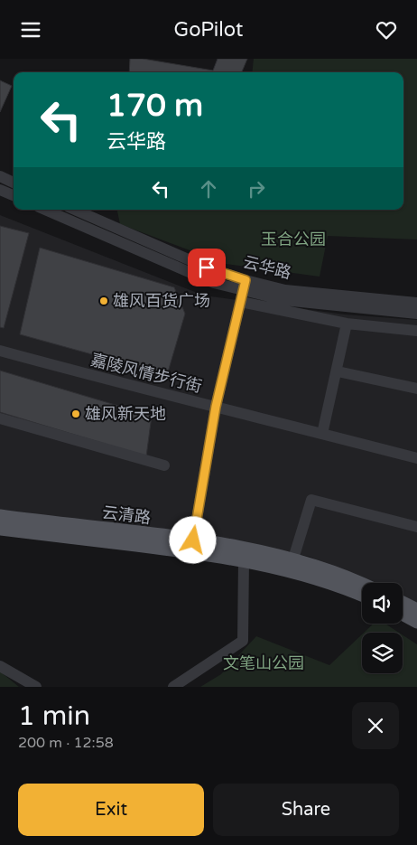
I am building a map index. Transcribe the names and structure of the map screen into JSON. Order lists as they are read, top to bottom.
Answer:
{
  "streets": {
    "main road": ["云清路"],
    "street": ["云华路", "嘉陵风情步行街"]
  },
  "parks": ["玉合公园", "文笔山公园"],
  "places": ["雄风百货广场", "雄风新天地"],
  "page": {
    "header": "GoPilot",
    "turn": ["170 m", "云华路"],
    "heading": ["1 min", "200 m · 12:58"],
    "buttons": ["Exit", "Share"]
  }
}
